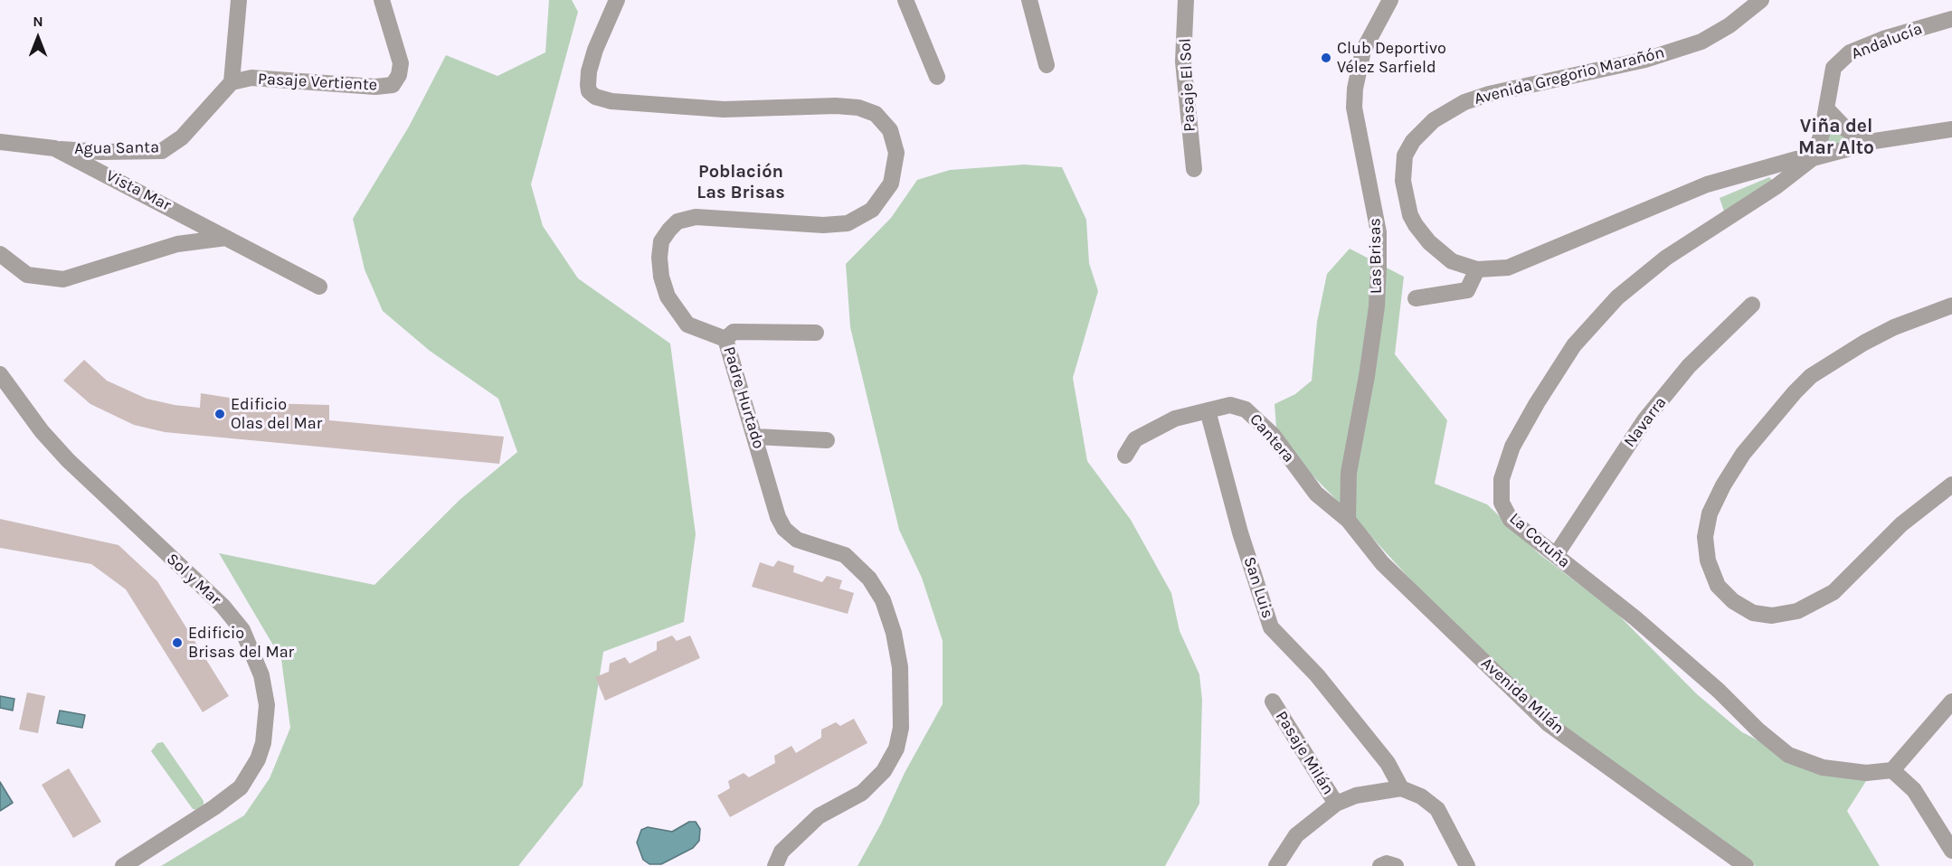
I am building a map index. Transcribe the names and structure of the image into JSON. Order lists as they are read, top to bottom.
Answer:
{
  "streets": {
    "street": [
      "Andalucía",
      "Avenida Gregorio Marañón",
      "Pasaje Vertiente",
      "Pasaje El Sol",
      "Agua Santa",
      "Vista Mar",
      "Las Brisas",
      "Padre Hurtado",
      "Navarra",
      "Cantera",
      "La Coruña",
      "Sol y Mar",
      "San Luis",
      "Avenida Milán",
      "Pasaje Milán"
    ]
  },
  "crossings": [
    ["Andalucía", "Avenida Gregorio Marañón"],
    ["Andalucía", "La Coruña"],
    ["Avenida Gregorio Marañón", "La Coruña"],
    ["Pasaje Vertiente", "Agua Santa"],
    ["Agua Santa", "Vista Mar"],
    ["Las Brisas", "Cantera"],
    ["Las Brisas", "Avenida Milán"],
    ["Navarra", "La Coruña"],
    ["Cantera", "San Luis"],
    ["Cantera", "Avenida Milán"]
  ],
  "districts": ["Viña del Mar Alto", "Población Las Brisas"],
  "places": ["Club Deportivo Vélez Sarfield", "Edificio Olas del Mar", "Edificio Brisas del Mar"],
  "north": "top"
}
